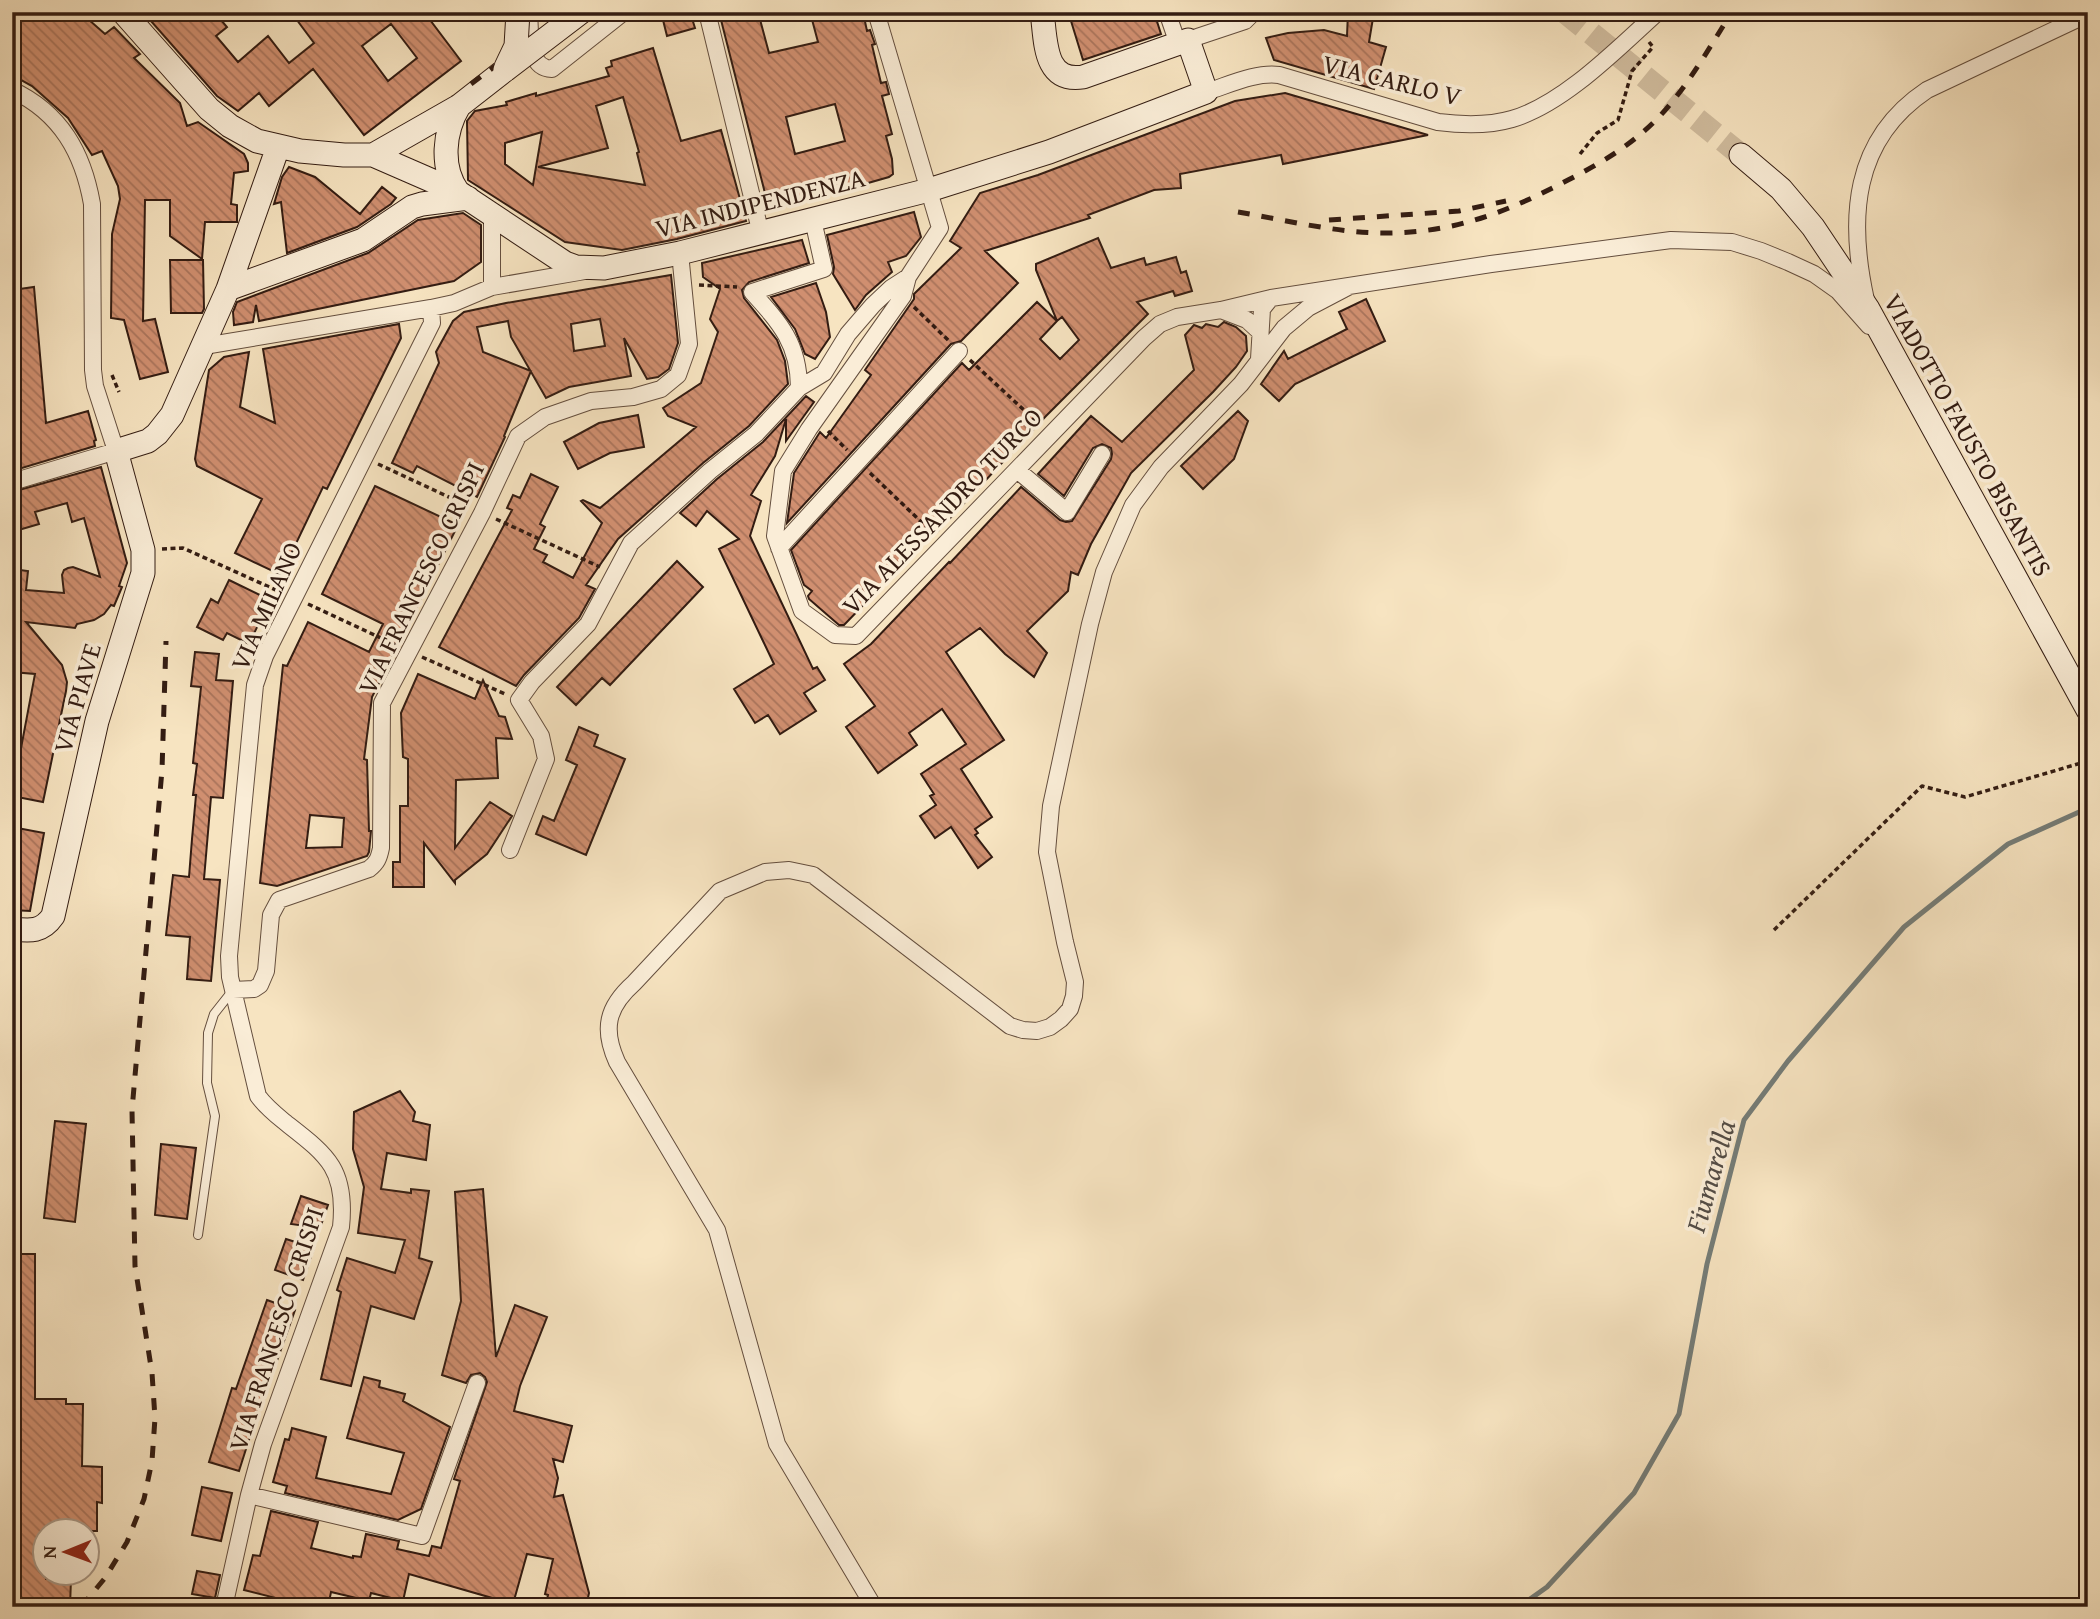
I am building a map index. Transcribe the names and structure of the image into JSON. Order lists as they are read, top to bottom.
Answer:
{
  "streets": {
    "street": [
      "VIA CARLO V",
      "VIA INDIPENDENZA",
      "VIADOTTO FAUSTO BISANTIS",
      "VIA ALESSANDRO TURCO",
      "VIA FRANCESCO CRISPI",
      "VIA MILANO",
      "VIA PIAVE"
    ]
  },
  "crossings": [
    ["VIA CARLO V", "VIA INDIPENDENZA"],
    ["VIA INDIPENDENZA", "VIA ALESSANDRO TURCO"],
    ["VIA INDIPENDENZA", "VIA FRANCESCO CRISPI"],
    ["VIA INDIPENDENZA", "VIA MILANO"],
    ["VIADOTTO FAUSTO BISANTIS", "VIA ALESSANDRO TURCO"],
    ["VIA FRANCESCO CRISPI", "VIA MILANO"]
  ],
  "water": ["Fiumarella"],
  "north": "left"
}
